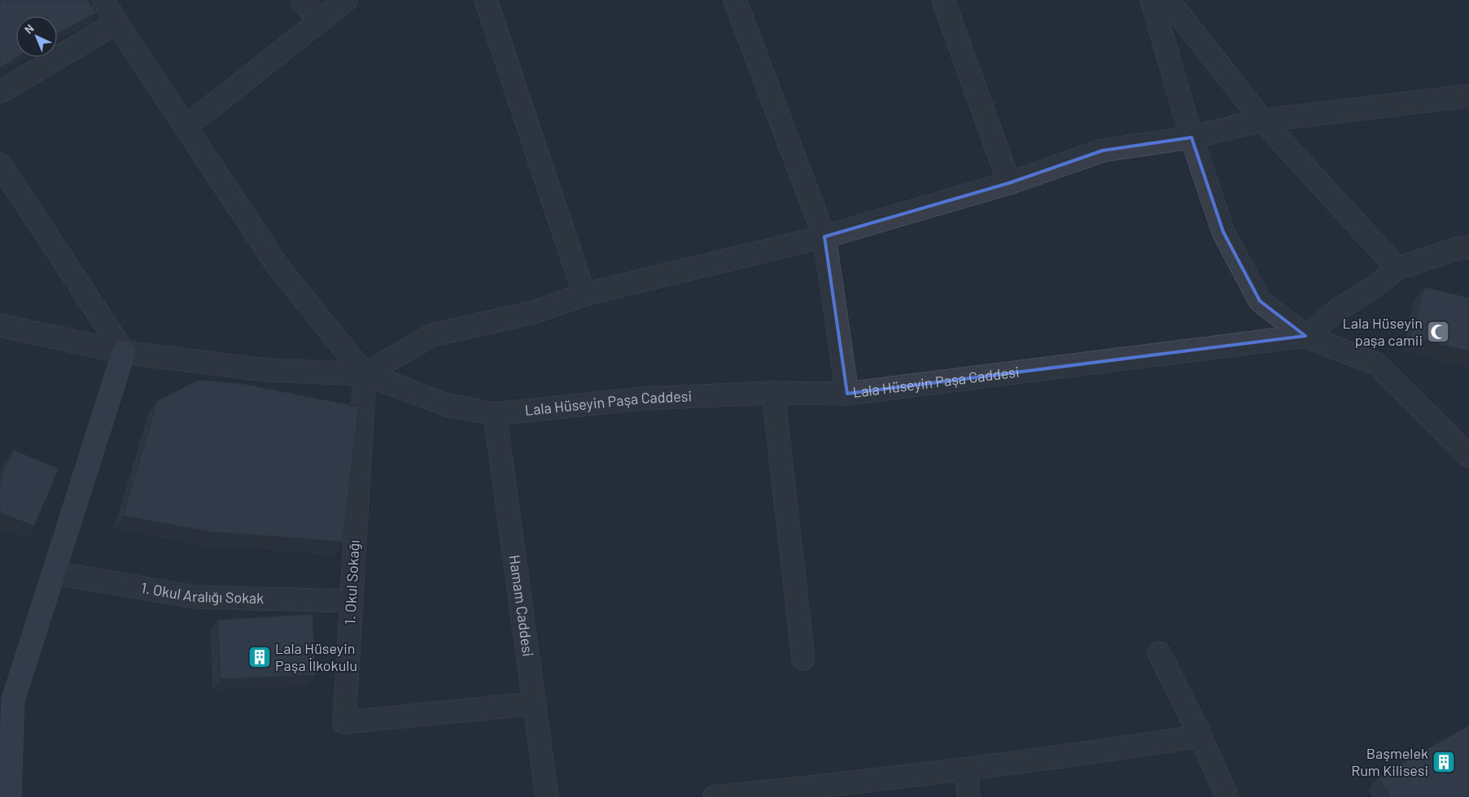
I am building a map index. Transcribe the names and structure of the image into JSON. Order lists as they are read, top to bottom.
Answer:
{
  "streets": {
    "street": [
      "Lala Hüseyin Paşa Caddesi",
      "1. Okul Sokağı",
      "1. Okul Aralığı Sokak",
      "Hamam Caddesi"
    ]
  },
  "crossings": [
    ["Lala Hüseyin Paşa Caddesi", "1. Okul Sokağı"],
    ["Lala Hüseyin Paşa Caddesi", "Hamam Caddesi"],
    ["1. Okul Sokağı", "1. Okul Aralığı Sokak"],
    ["1. Okul Sokağı", "Hamam Caddesi"]
  ],
  "places": {
    "mosque": ["Lala Hüseyin paşa camii"],
    "building": ["Lala Hüseyin Paşa İlkokulu", "Başmelek Rum Kilisesi"]
  },
  "north": "top left"
}
